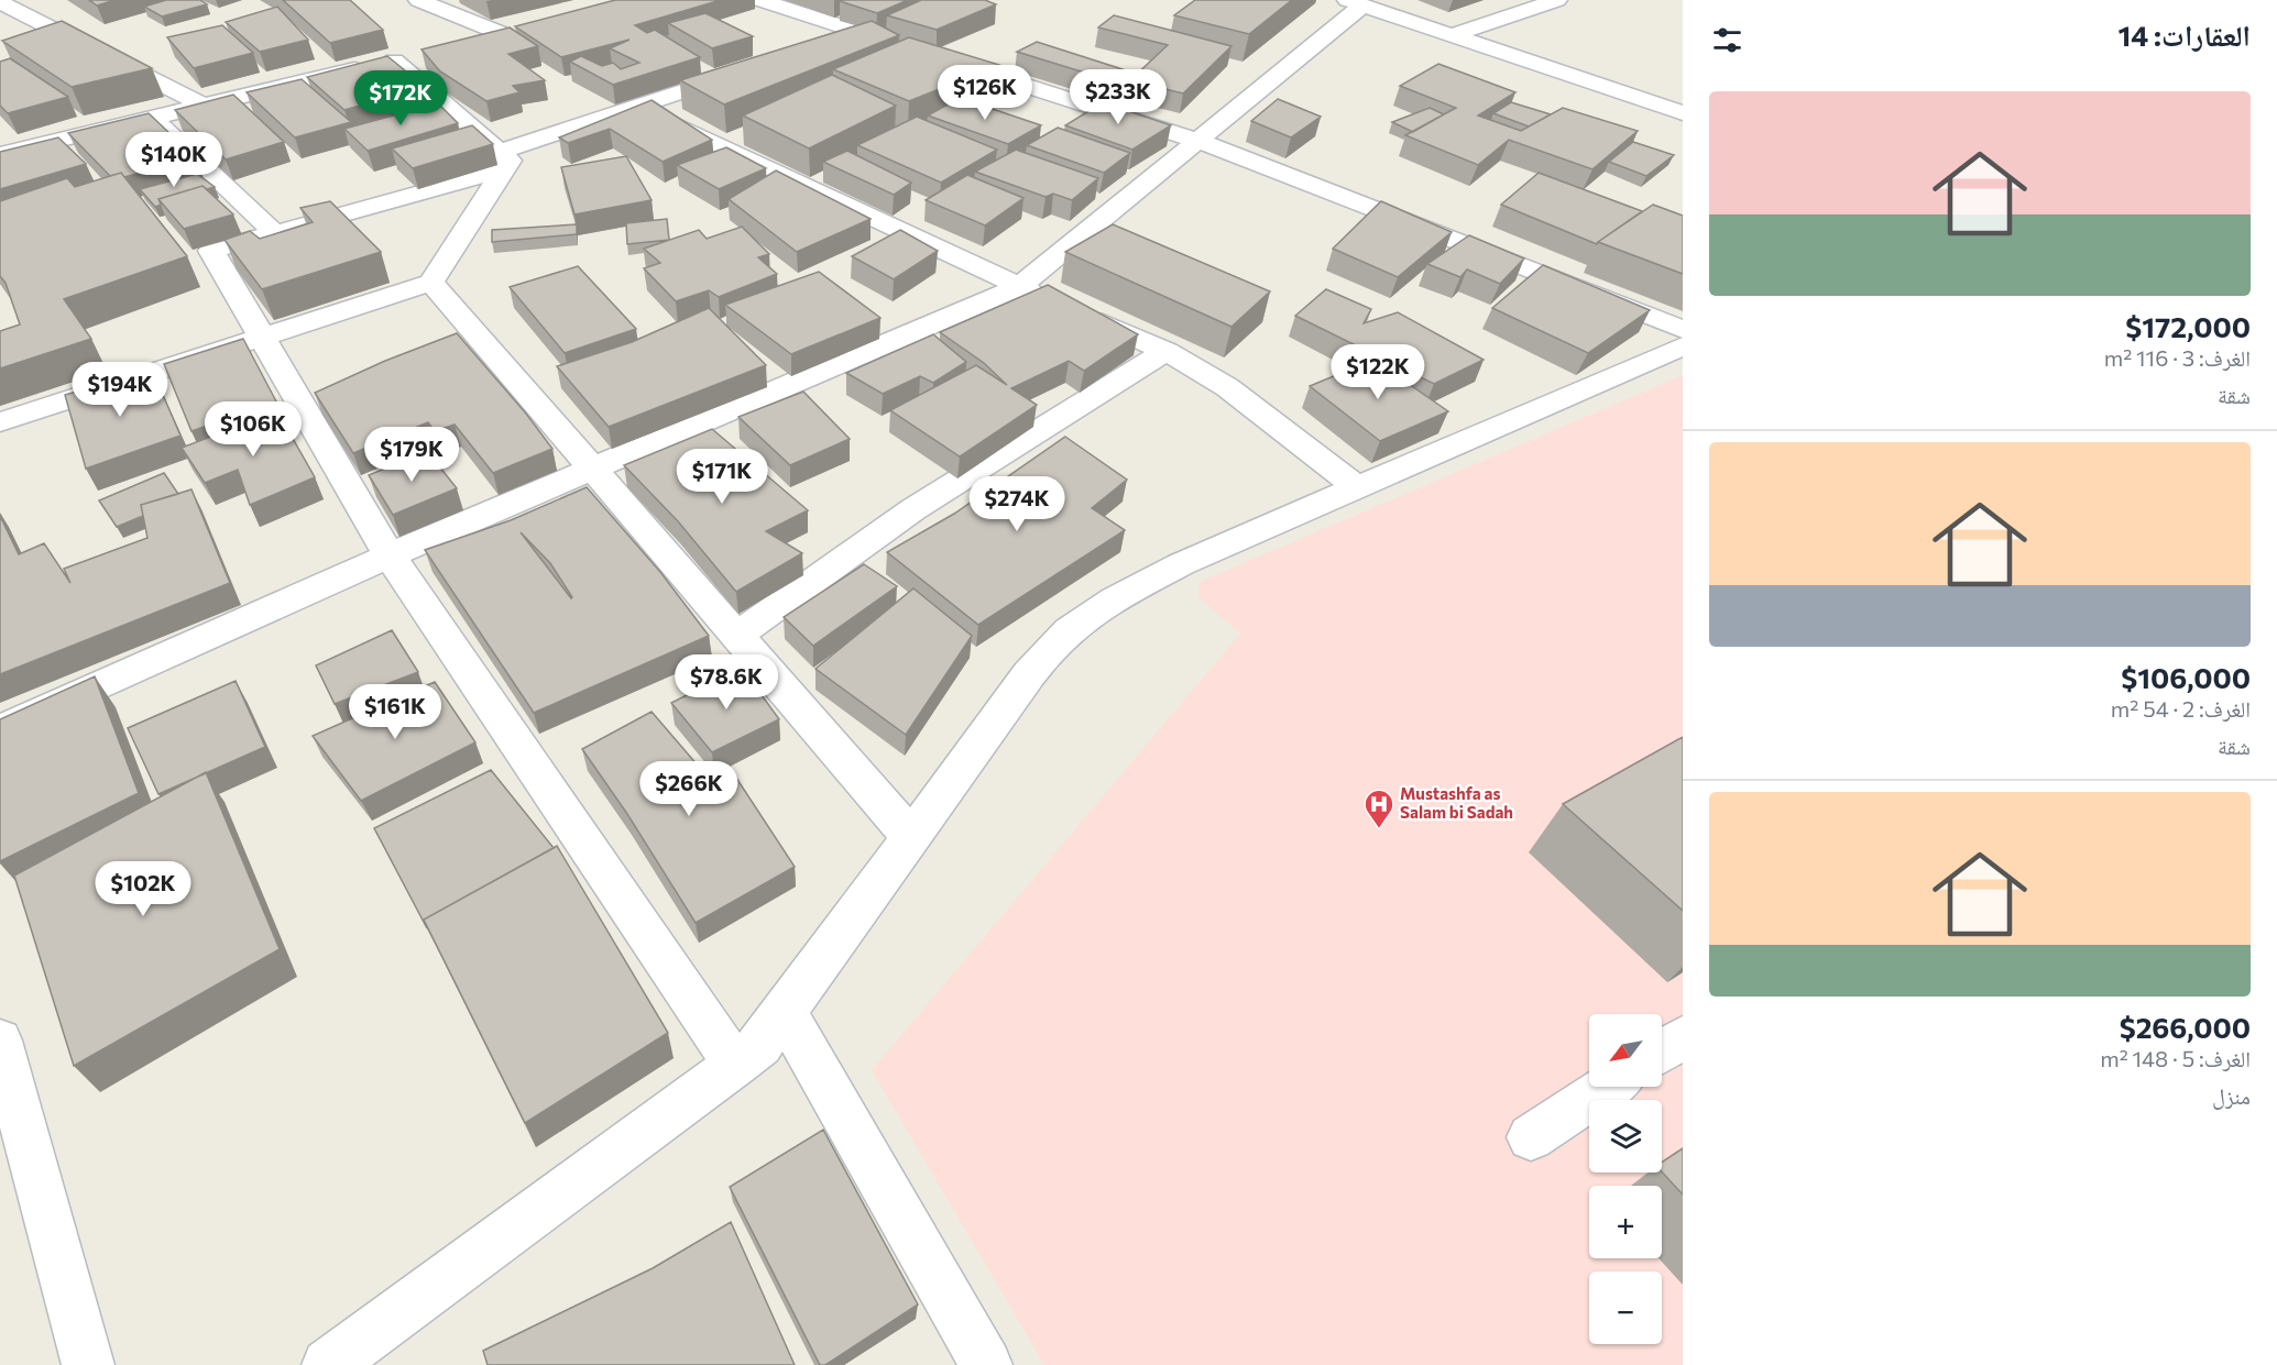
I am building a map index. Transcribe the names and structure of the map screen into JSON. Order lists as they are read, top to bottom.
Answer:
{
  "places": {
    "hospital": ["Mustashfa as Salam bi Sadah"]
  },
  "north": "bottom left",
  "page": {
    "heading": "العقارات: 14",
    "price": [
      "$126K",
      "$233K",
      "$172K",
      "$140K",
      "$122K",
      "$194K",
      "$106K",
      "$179K",
      "$171K",
      "$274K",
      "$78.6K",
      "$161K",
      "$266K",
      "$102K"
    ],
    "list": [
      {
        "name": "$172,000",
        "note": "الغرف: 3 · 116 m² · شقة"
      },
      {
        "name": "$106,000",
        "note": "الغرف: 2 · 54 m² · شقة"
      },
      {
        "name": "$266,000",
        "note": "الغرف: 5 · 148 m² · منزل"
      }
    ],
    "map_buttons": ["+", "−"]
  }
}
